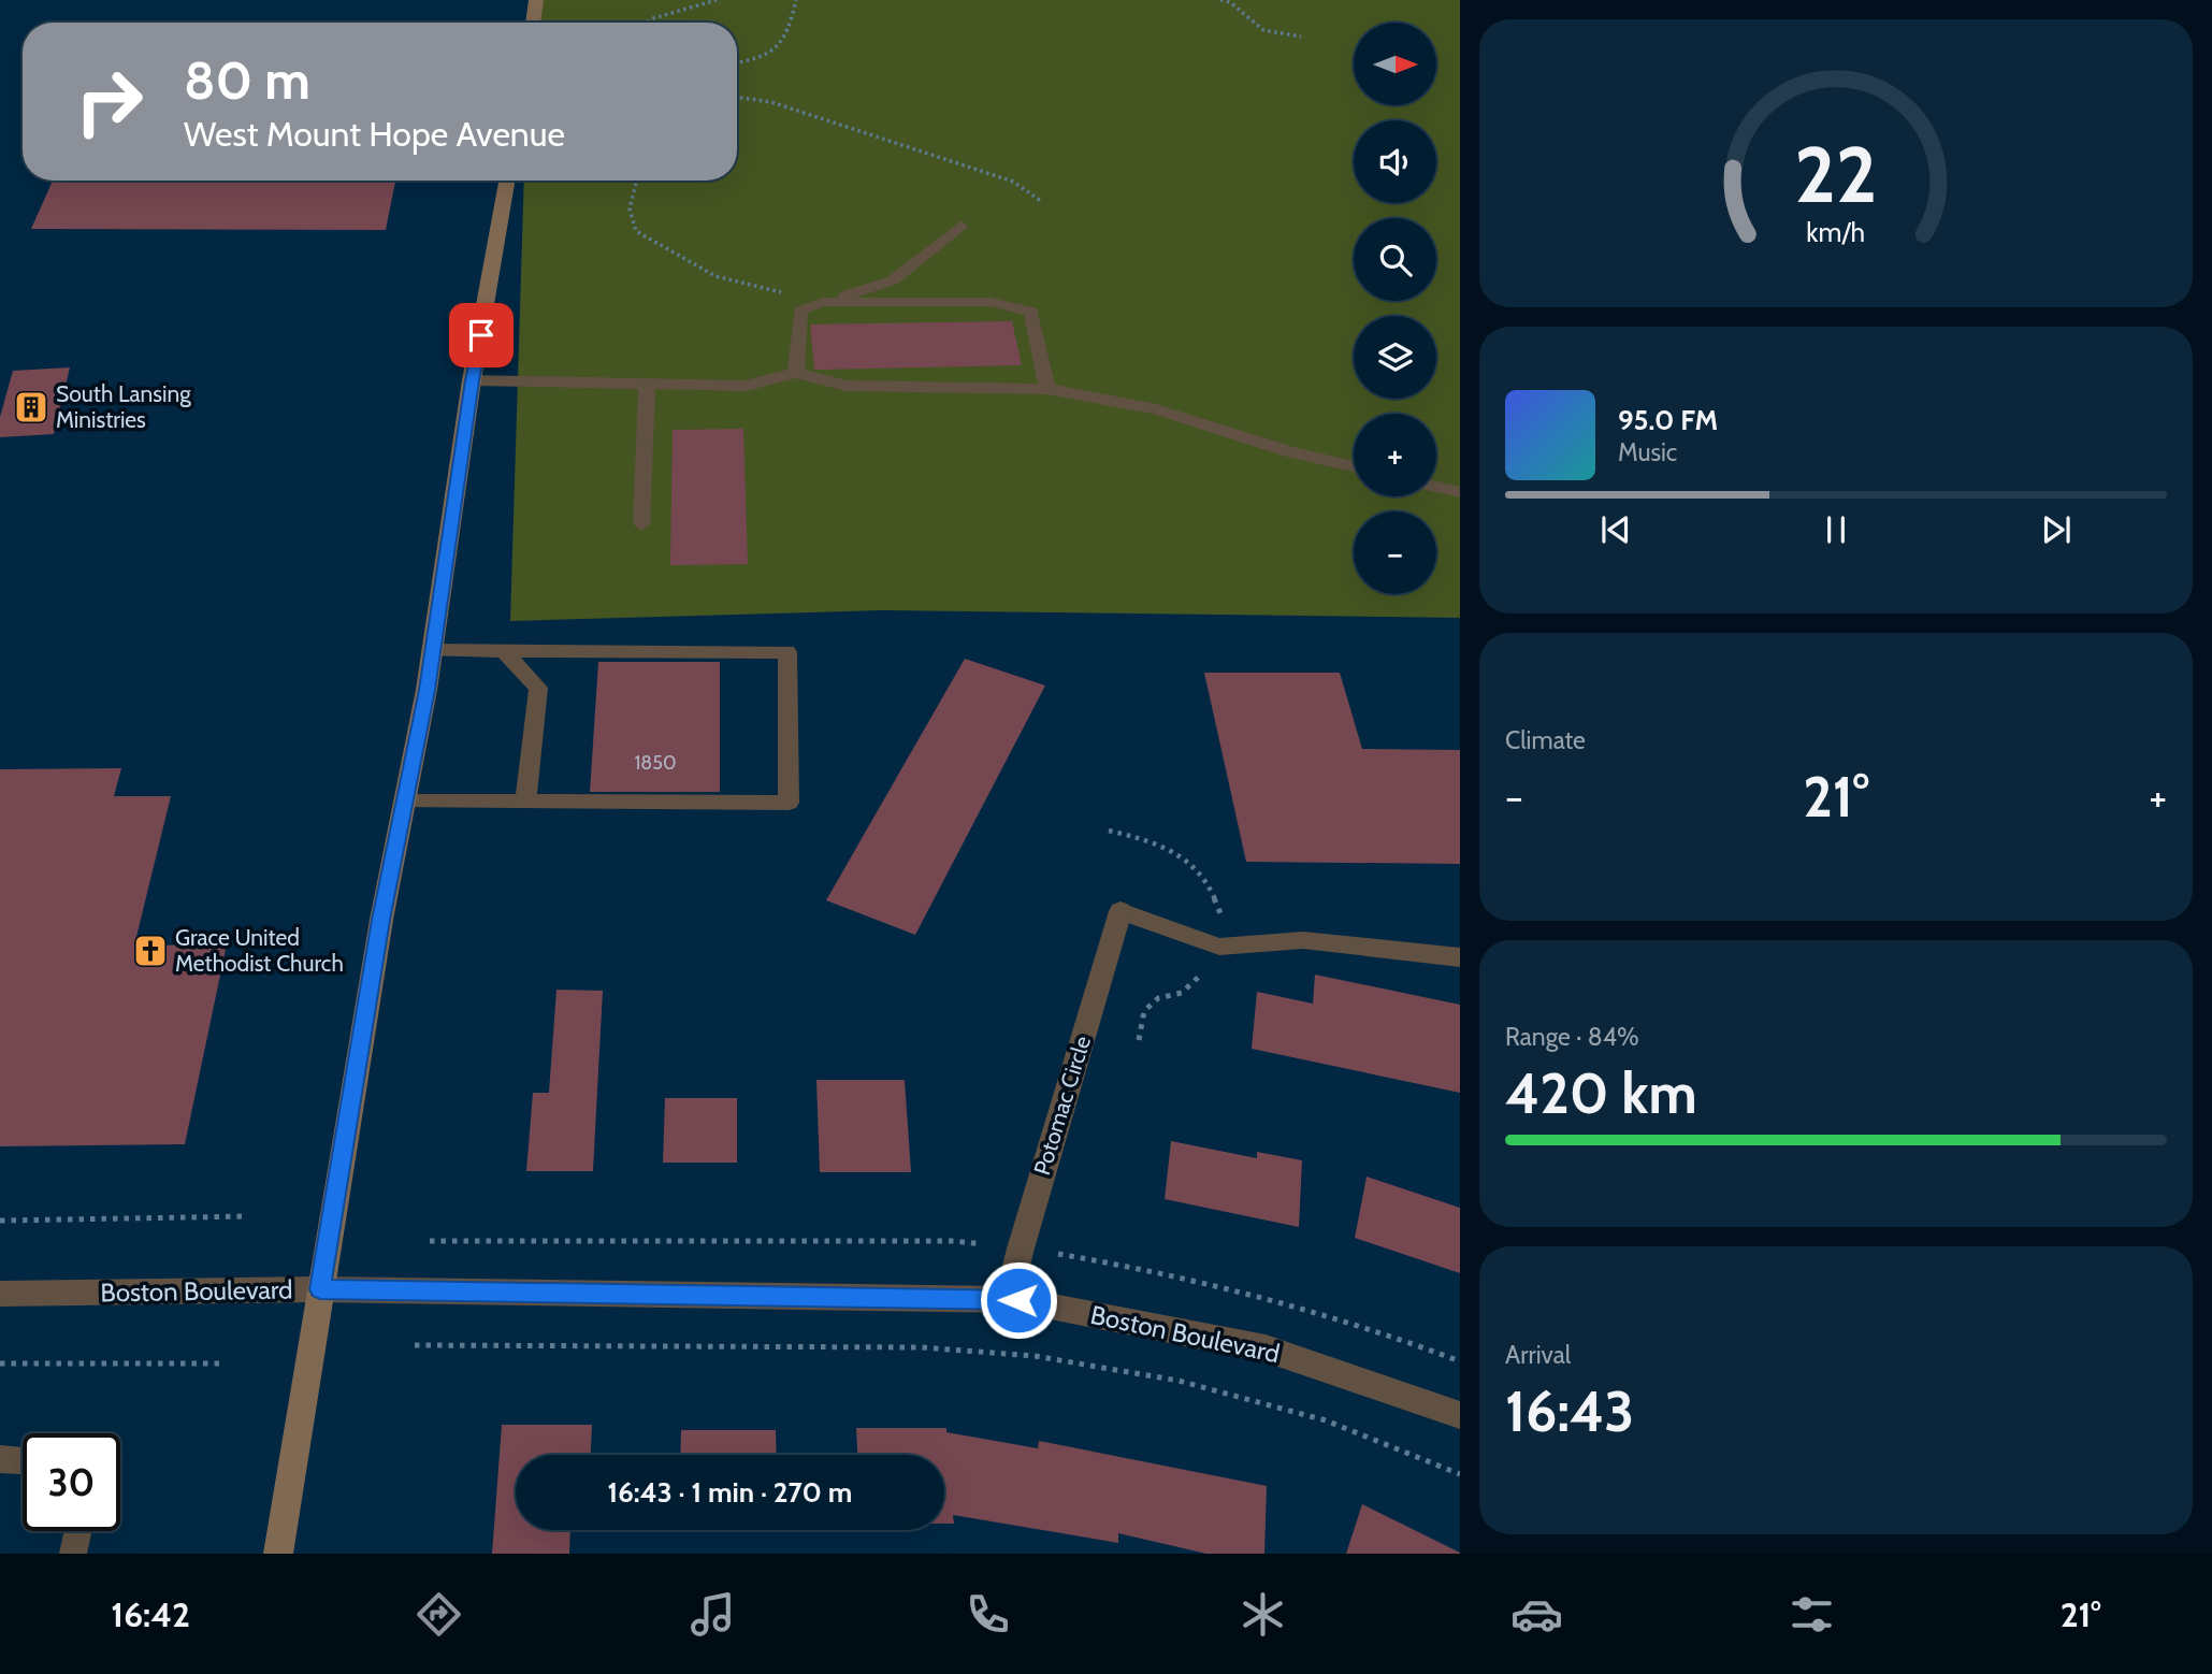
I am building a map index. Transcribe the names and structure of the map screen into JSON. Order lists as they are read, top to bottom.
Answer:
{
  "streets": {
    "street": ["Potomac Circle", "Boston Boulevard"]
  },
  "crossings": [
    ["Potomac Circle", "Boston Boulevard"]
  ],
  "places": {
    "building": ["South Lansing Ministries"],
    "church": ["Grace United Methodist Church"]
  },
  "house_numbers": ["1850"],
  "north": "right",
  "page": {
    "map_buttons": ["+", "−"],
    "turn": ["80 m", "West Mount Hope Avenue"],
    "song": ["95.0 FM", "Music"],
    "tile": [
      "Climate",
      ["Range · 84%", "420 km"],
      ["Arrival", "16:43"]
    ],
    "heat": ["−", "21°", "+"],
    "limit": "30",
    "trip": "16:43 · 1 min · 270 m",
    "tabs": ["16:42", "21°"],
    "gauge": ["22", "km/h"]
  }
}
